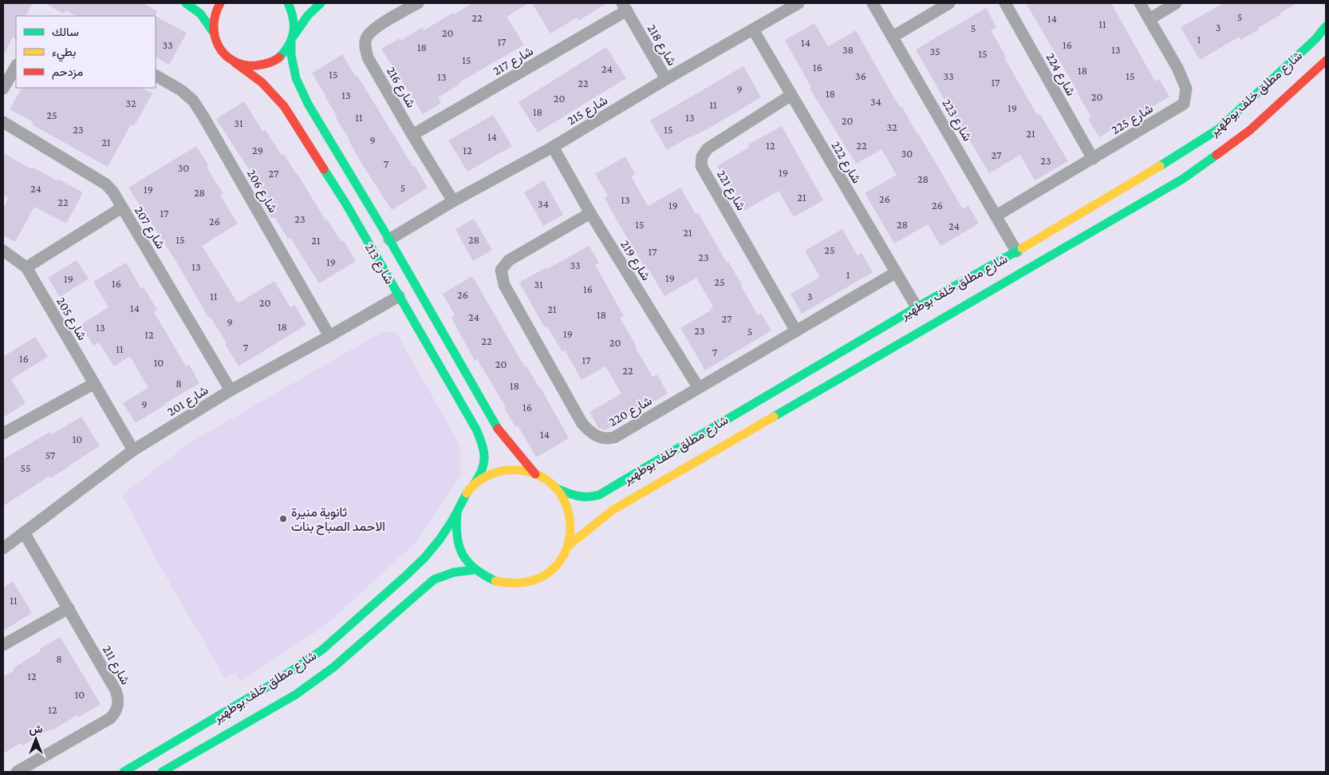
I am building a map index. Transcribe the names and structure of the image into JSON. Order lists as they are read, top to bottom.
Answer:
{
  "streets": {
    "main road": ["شارع مطلق خلف بوطهير", "شارع 213"],
    "street": [
      "شارع 218",
      "شارع 217",
      "شارع 224",
      "شارع 216",
      "شارع 215",
      "شارع 225",
      "شارع 223",
      "شارع 222",
      "شارع 221",
      "شارع 206",
      "شارع 207",
      "شارع 219",
      "شارع 205",
      "شارع 201",
      "شارع 220",
      "شارع 211"
    ]
  },
  "crossings": [
    ["شارع 218", "شارع 217"],
    ["شارع 218", "شارع 215"],
    ["شارع 217", "شارع 216"],
    ["شارع 224", "شارع 225"],
    ["شارع 216", "شارع 215"],
    ["شارع مطلق خلف بوطهير", "شارع 223"],
    ["شارع مطلق خلف بوطهير", "شارع 222"],
    ["شارع مطلق خلف بوطهير", "شارع 213"],
    ["شارع 215", "شارع 222"],
    ["شارع 215", "شارع 219"],
    ["شارع 215", "شارع 213"],
    ["شارع 225", "شارع 223"],
    ["شارع 222", "شارع 221"],
    ["شارع 222", "شارع 220"],
    ["شارع 221", "شارع 220"],
    ["شارع 206", "شارع 201"],
    ["شارع 207", "شارع 201"],
    ["شارع 219", "شارع 220"],
    ["شارع 213", "شارع 201"],
    ["شارع 205", "شارع 201"],
    ["شارع 201", "شارع 211"]
  ],
  "places": ["ثانوية منيرة الاحمد الصباح بنات"],
  "house_numbers": [
    "5",
    "22",
    "14",
    "11",
    "3",
    "5",
    "20",
    "1",
    "17",
    "14",
    "33",
    "16",
    "18",
    "38",
    "13",
    "35",
    "15",
    "15",
    "16",
    "24",
    "18",
    "15",
    "36",
    "33",
    "15",
    "13",
    "17",
    "22",
    "9",
    "18",
    "13",
    "20",
    "20",
    "34",
    "32",
    "11",
    "19",
    "18",
    "25",
    "11",
    "13",
    "20",
    "31",
    "32",
    "23",
    "15",
    "21",
    "14",
    "9",
    "21",
    "12",
    "22",
    "29",
    "12",
    "30",
    "27",
    "23",
    "7",
    "30",
    "19",
    "27",
    "28",
    "5",
    "24",
    "19",
    "28",
    "21",
    "26",
    "13",
    "22",
    "34",
    "19",
    "26",
    "17",
    "23",
    "26",
    "15",
    "28",
    "24",
    "21",
    "15",
    "28",
    "21",
    "25",
    "17",
    "23",
    "19",
    "33",
    "13",
    "1",
    "19",
    "19",
    "25",
    "16",
    "31",
    "16",
    "26",
    "11",
    "3",
    "20",
    "14",
    "21",
    "18",
    "24",
    "27",
    "9",
    "18",
    "13",
    "23",
    "5",
    "19",
    "12",
    "22",
    "20",
    "7",
    "11",
    "7",
    "16",
    "17",
    "10",
    "20",
    "22",
    "8",
    "18",
    "9",
    "16",
    "14",
    "10",
    "57",
    "55",
    "11",
    "8",
    "12",
    "10",
    "12"
  ],
  "legend": ["سالك", "بطيء", "مزدحم"],
  "north": "top"
}
